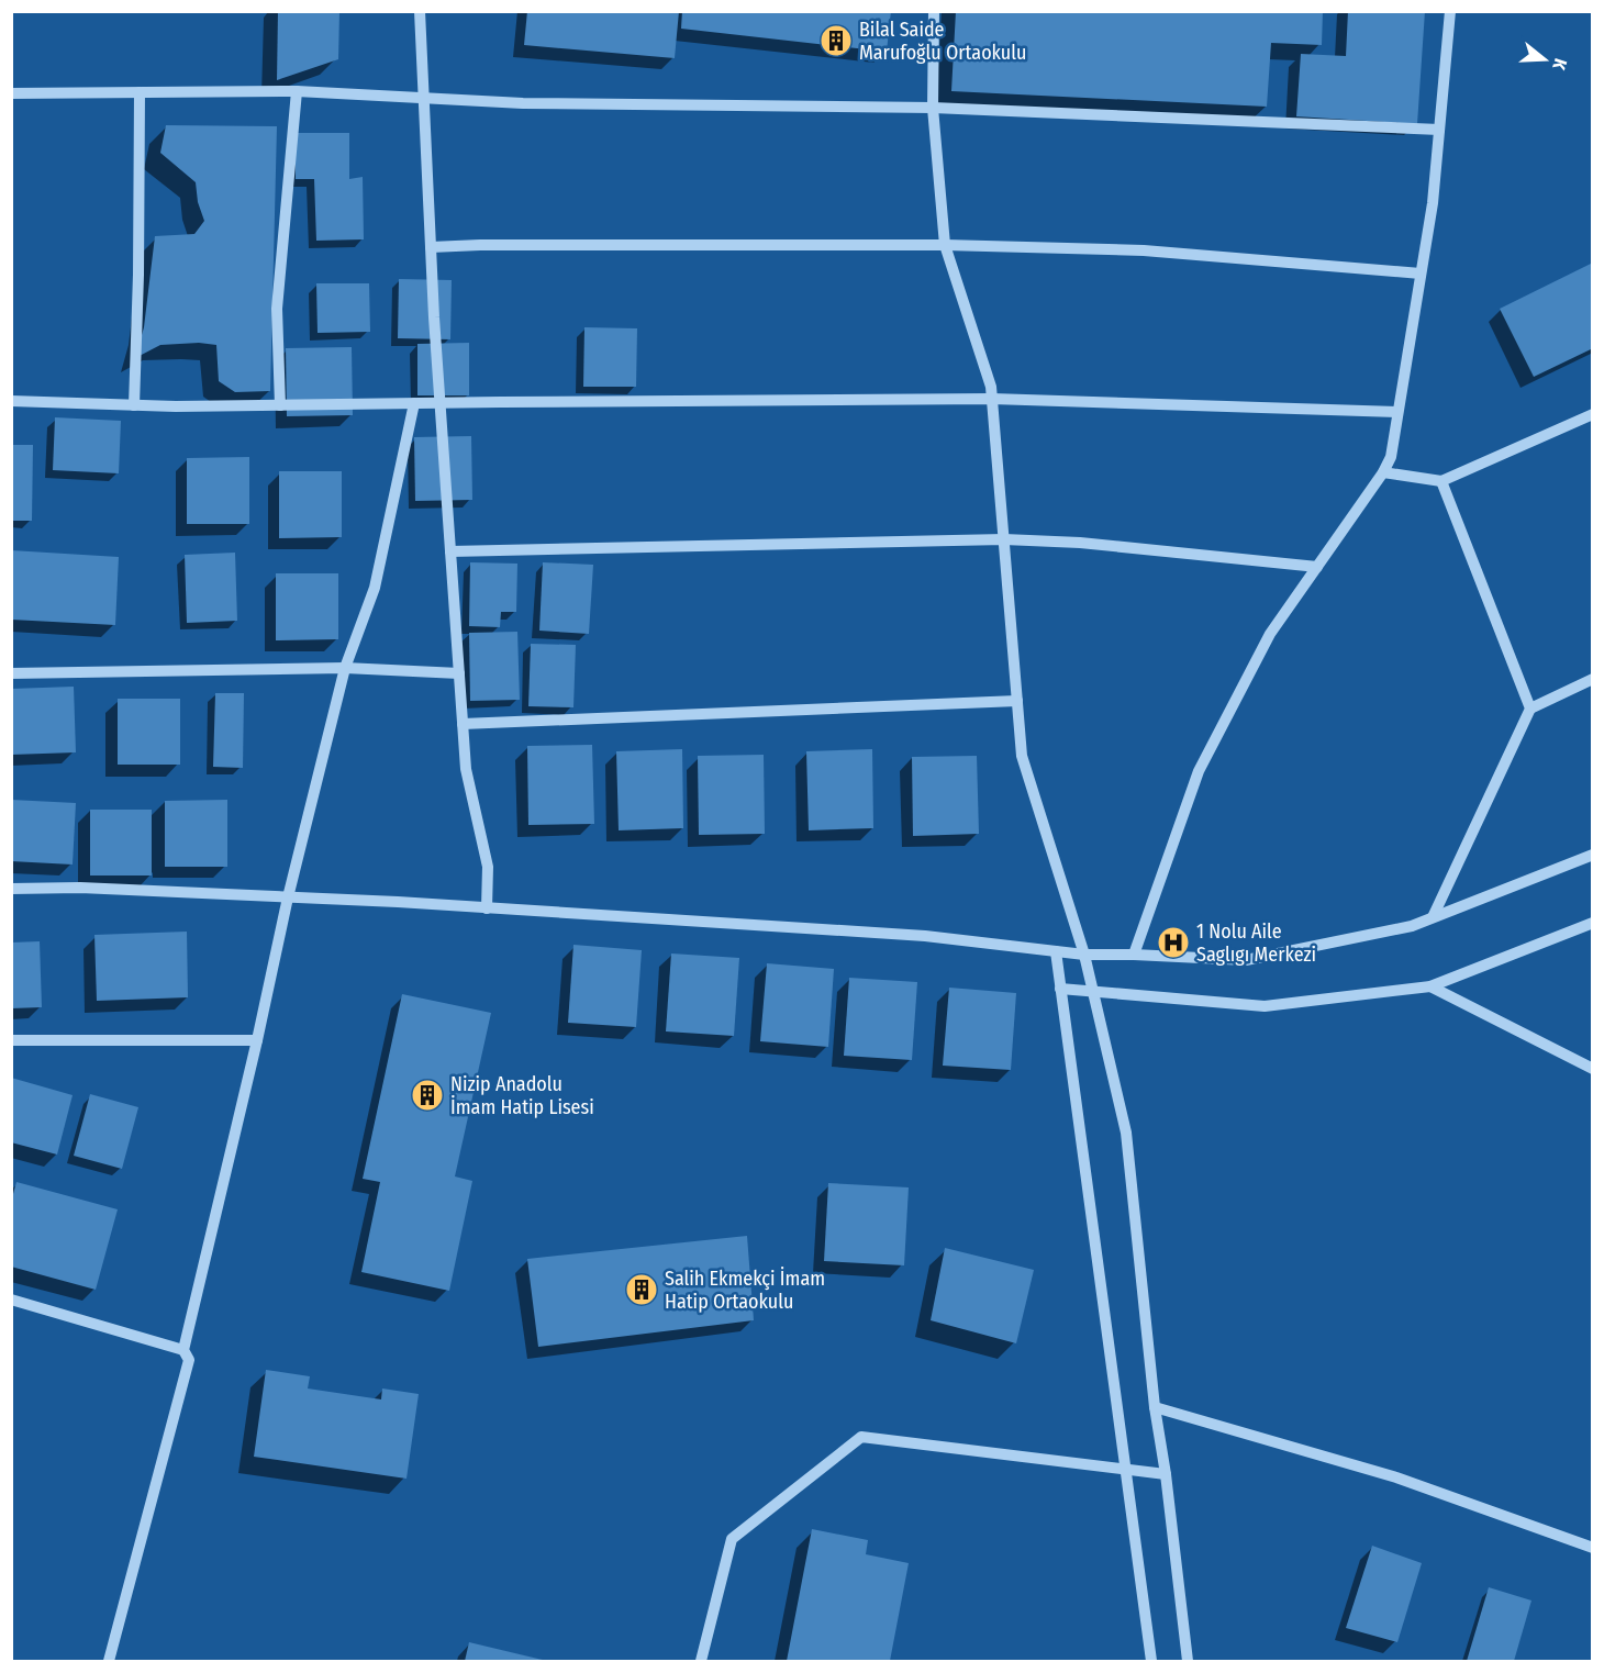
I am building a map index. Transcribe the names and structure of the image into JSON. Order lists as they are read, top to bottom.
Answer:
{
  "places": {
    "building": ["Bilal Saide Marufoğlu Ortaokulu", "Nizip Anadolu İmam Hatip Lisesi", "Salih Ekmekçi İmam Hatip Ortaokulu"],
    "hospital": ["1 Nolu Aile Saglıgı Merkezi"]
  },
  "north": "right"
}
